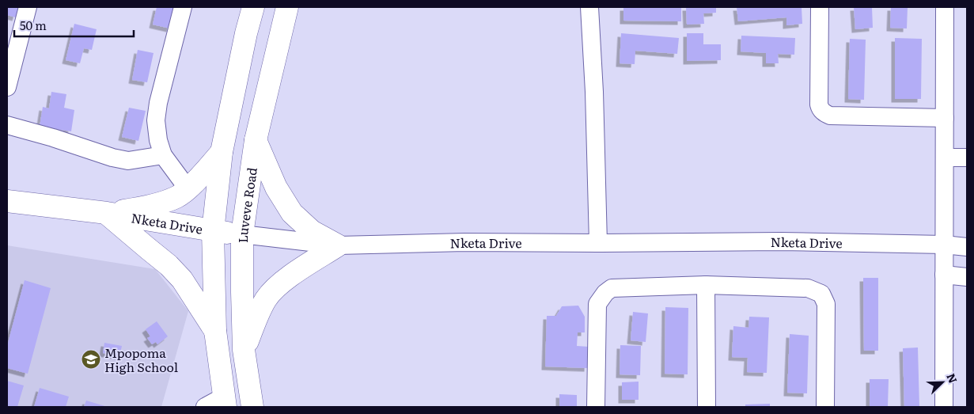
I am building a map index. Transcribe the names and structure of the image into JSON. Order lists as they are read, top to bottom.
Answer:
{
  "streets": {
    "street": ["Luveve Road", "Nketa Drive"]
  },
  "crossings": [
    ["Luveve Road", "Nketa Drive"]
  ],
  "places": {
    "school or university": ["Mpopoma High School"]
  },
  "scale_bar": "50 m",
  "north": "top right"
}
